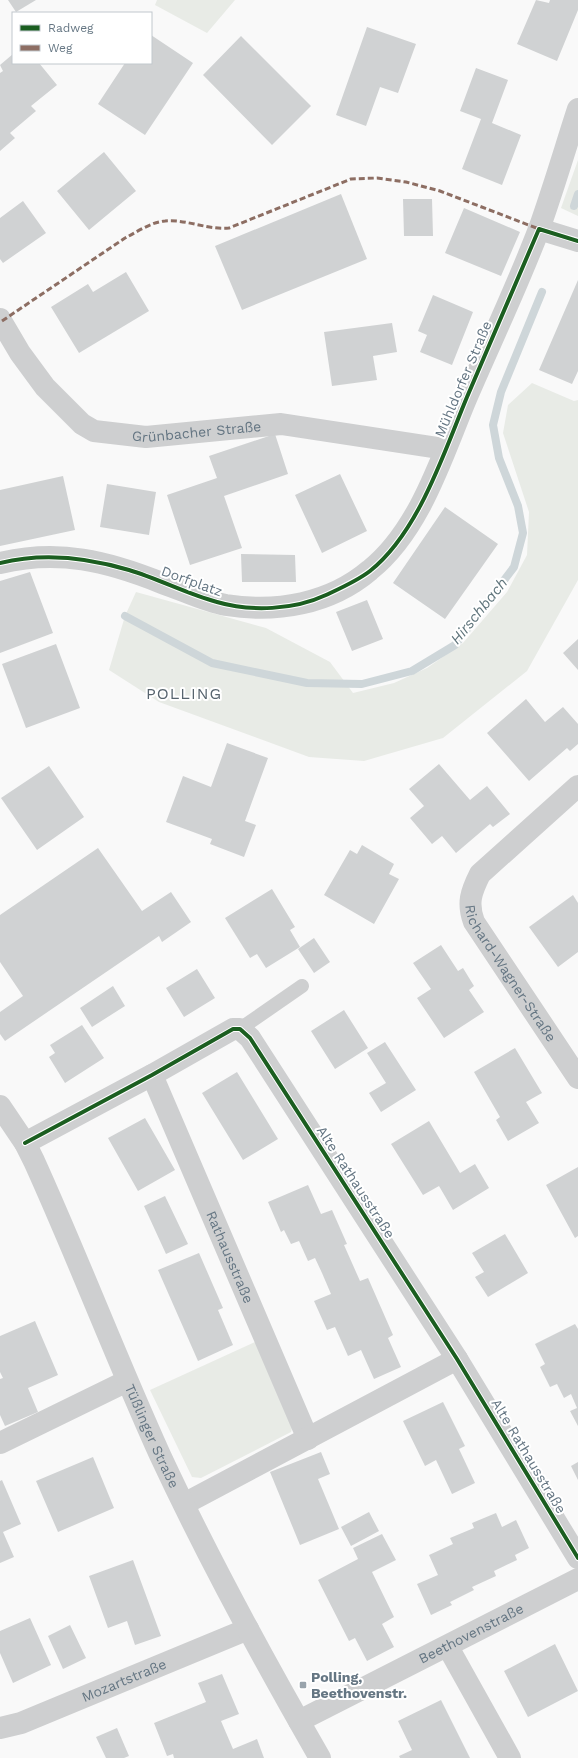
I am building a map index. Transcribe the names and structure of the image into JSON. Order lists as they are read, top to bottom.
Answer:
{
  "streets": {
    "street": [
      "Mühldorfer Straße",
      "Grünbacher Straße",
      "Dorfplatz",
      "Richard-Wagner-Straße",
      "Alte Rathausstraße",
      "Rathausstraße",
      "Tüßlinger Straße",
      "Beethovenstraße",
      "Mozartstraße"
    ]
  },
  "crossings": [
    ["Mühldorfer Straße", "Grünbacher Straße"],
    ["Mühldorfer Straße", "Dorfplatz"],
    ["Tüßlinger Straße", "Beethovenstraße"],
    ["Tüßlinger Straße", "Mozartstraße"]
  ],
  "districts": ["POLLING"],
  "water": ["Hirschbach"],
  "places": {
    "transit": ["Polling, Beethovenstr."]
  },
  "legend": ["Radweg", "Weg"]
}
